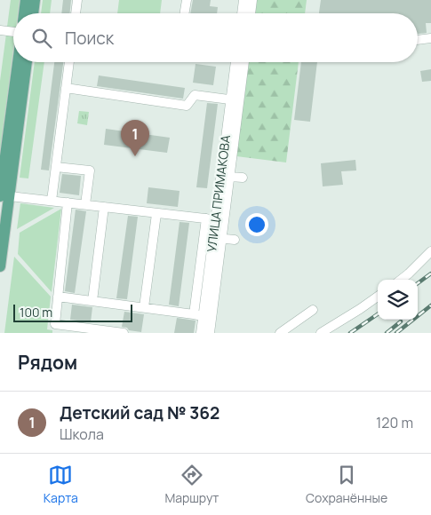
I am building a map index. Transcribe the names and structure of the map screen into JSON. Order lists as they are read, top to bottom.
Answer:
{
  "streets": {
    "street": ["УЛИЦА ПРИМАКОВА"]
  },
  "scale_bar": "100 m",
  "page": {
    "search": "Поиск",
    "pins": "1",
    "scale": "100 m",
    "heading": "Рядом",
    "list": [
      {
        "mark": "1",
        "name": "Детский сад № 362",
        "note": "Школа",
        "value": "120 m"
      }
    ],
    "nav": ["Карта", "Маршрут", "Сохранённые"]
  }
}
